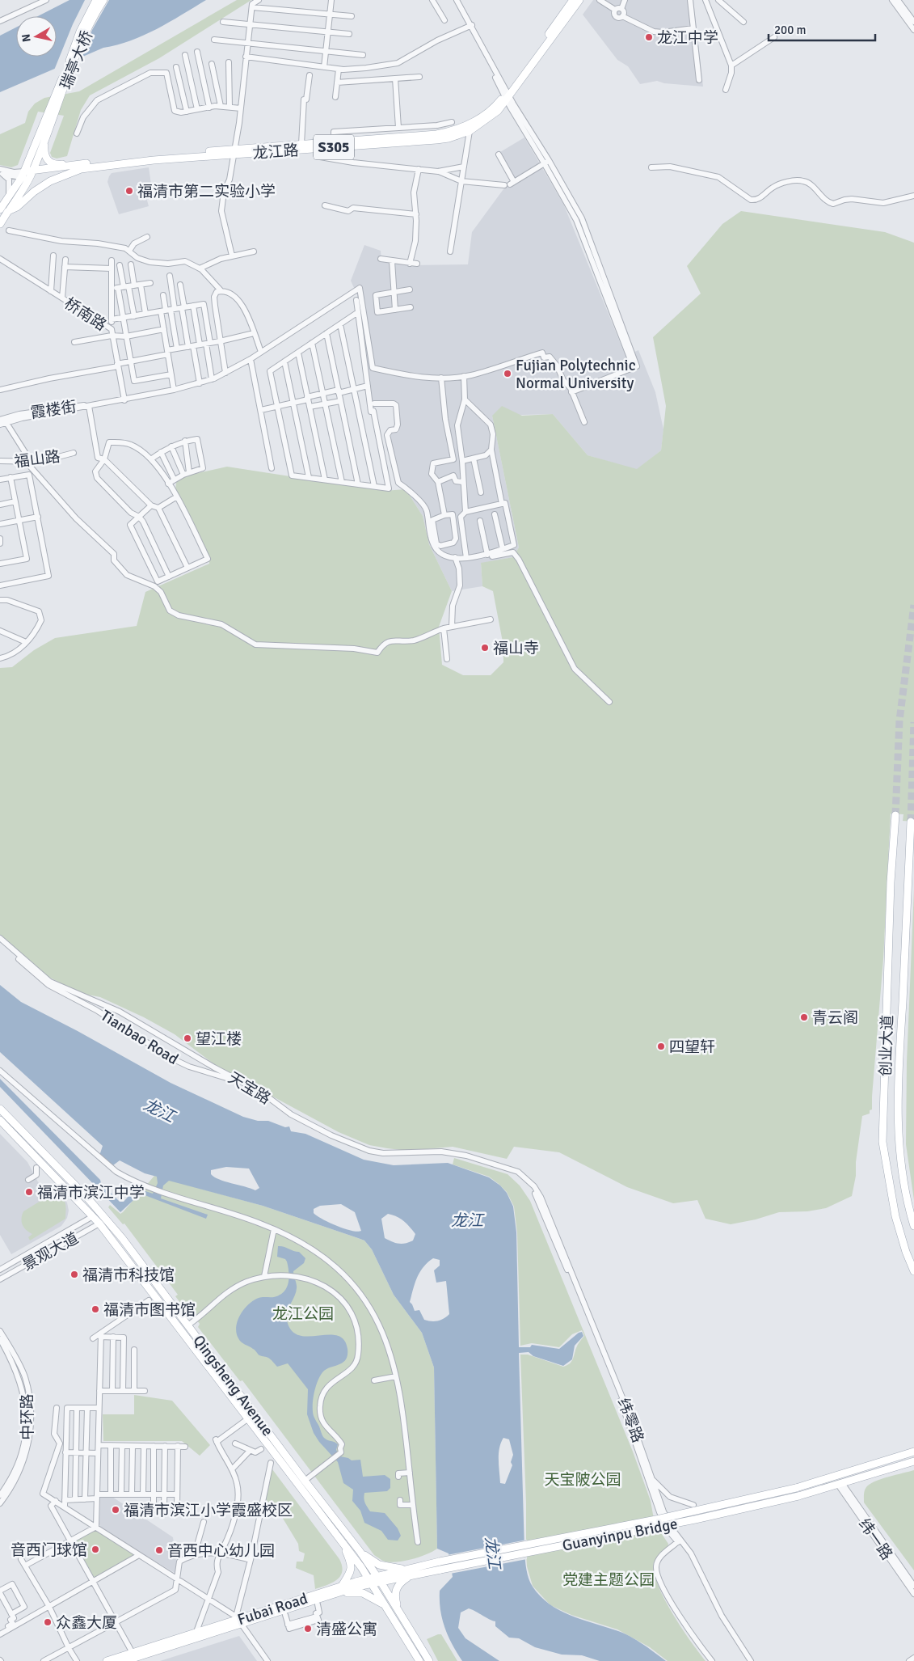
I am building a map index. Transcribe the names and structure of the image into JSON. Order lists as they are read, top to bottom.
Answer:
{
  "streets": {
    "main road": [
      "瑞亭大桥",
      "S305",
      "龙江路",
      "创业大道",
      "Qingsheng Avenue",
      "Guanyinpu Bridge",
      "Fubai Road"
    ],
    "street": [
      "桥南路",
      "霞楼街",
      "福山路",
      "Tianbao Road",
      "天宝路",
      "景观大道",
      "中环路",
      "纬零路",
      "纬一路"
    ]
  },
  "crossings": [
    ["Tianbao Road", "天宝路"],
    ["Tianbao Road", "纬零路"],
    ["天宝路", "纬零路"],
    ["景观大道", "Qingsheng Avenue"],
    ["Qingsheng Avenue", "Fubai Road"],
    ["Guanyinpu Bridge", "纬一路"],
    ["Guanyinpu Bridge", "Fubai Road"]
  ],
  "water": ["龙江"],
  "parks": ["龙江公园", "天宝陂公园", "党建主题公园"],
  "places": [
    "龙江中学",
    "福清市第二实验小学",
    "Fujian Polytechnic Normal University",
    "福山寺",
    "青云阁",
    "望江楼",
    "四望轩",
    "福清市滨江中学",
    "福清市科技馆",
    "福清市图书馆",
    "福清市滨江小学霞盛校区",
    "音西门球馆",
    "音西中心幼儿园",
    "众鑫大厦",
    "清盛公寓"
  ],
  "scale_bar": "200 m",
  "north": "left"
}
